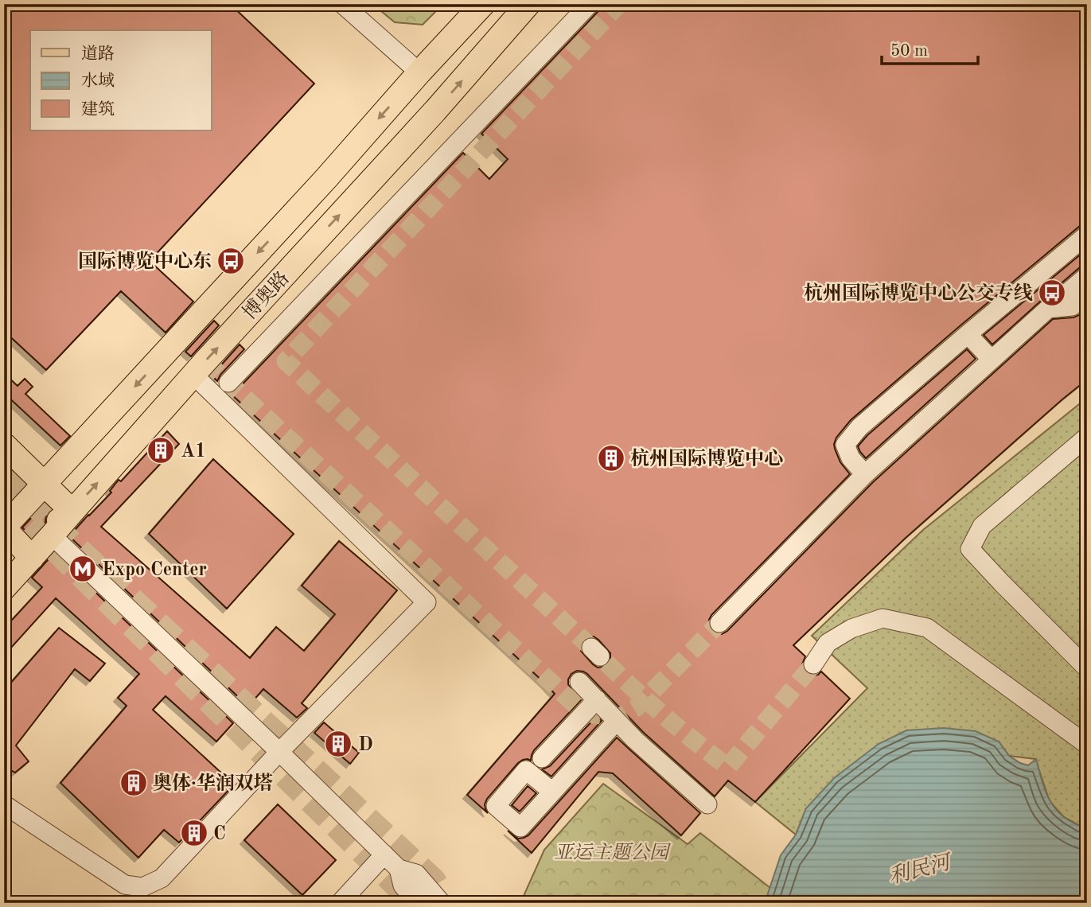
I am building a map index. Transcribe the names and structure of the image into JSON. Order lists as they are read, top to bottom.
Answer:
{
  "streets": {
    "main road": ["博奥路"]
  },
  "water": ["利民河"],
  "parks": ["亚运主题公园"],
  "places": {
    "bus stop": ["国际博览中心东", "杭州国际博览中心公交专线"],
    "building": [
      "A1",
      "杭州国际博览中心",
      "D",
      "奥体·华润双塔",
      "C"
    ],
    "metro station": ["Expo Center"]
  },
  "legend": ["道路", "水域", "建筑"],
  "scale_bar": "50 m"
}
